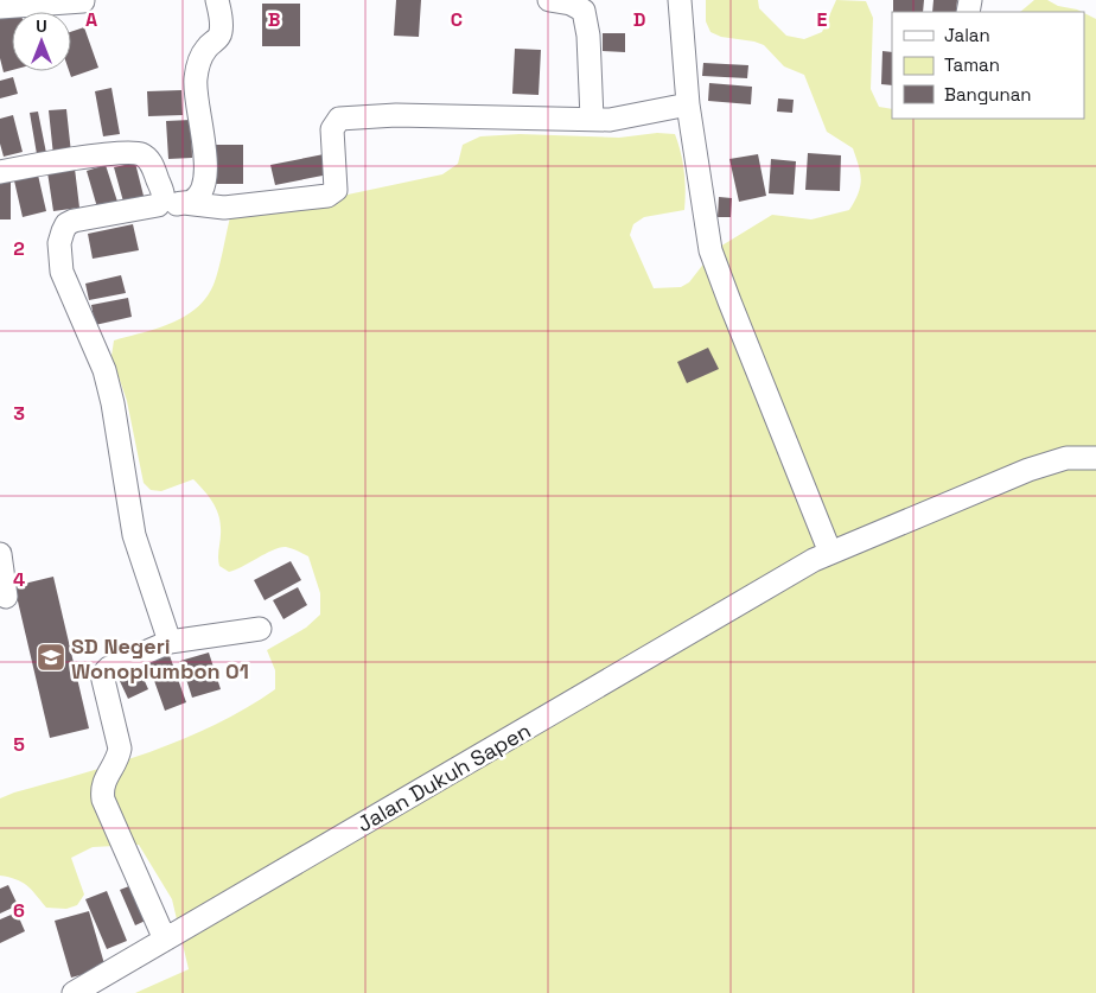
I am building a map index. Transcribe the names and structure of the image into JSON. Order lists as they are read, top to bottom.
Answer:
{
  "streets": {
    "street": ["Jalan Dukuh Sapen"]
  },
  "places": {
    "school or university": ["SD Negeri Wonoplumbon 01"]
  },
  "legend": ["Jalan", "Taman", "Bangunan"],
  "north": "top",
  "grid": {
    "columns": [
      "A",
      "B",
      "C",
      "D",
      "E"
    ],
    "rows": [
      "2",
      "3",
      "4",
      "5",
      "6"
    ]
  }
}
